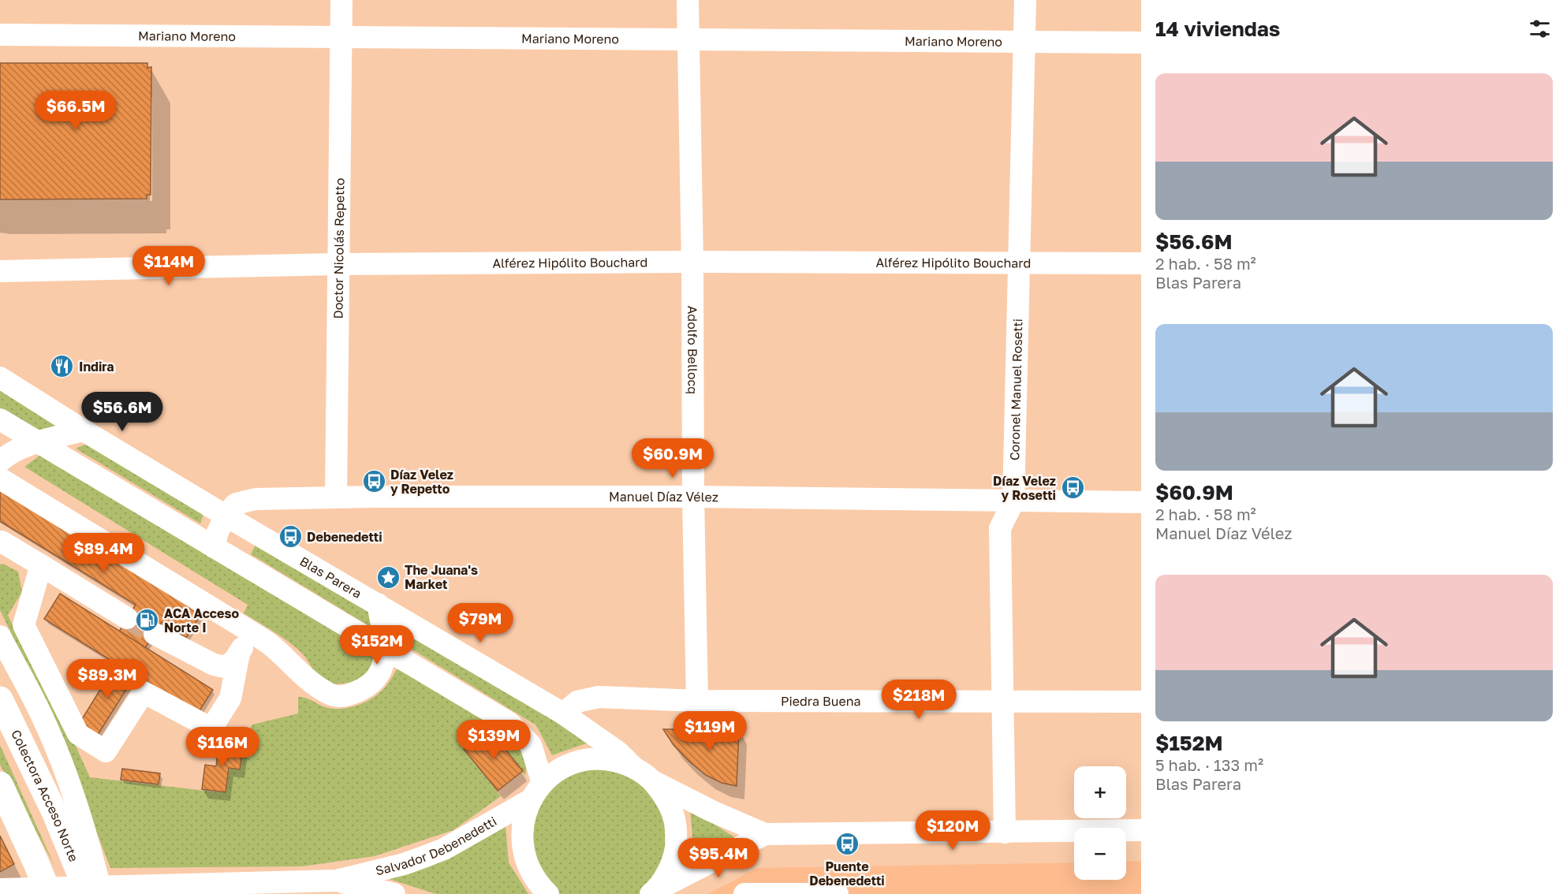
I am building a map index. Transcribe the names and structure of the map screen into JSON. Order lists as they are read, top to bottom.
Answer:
{
  "streets": {
    "highway": ["Colectora Acceso Norte"],
    "street": [
      "Mariano Moreno",
      "Doctor Nicolás Repetto",
      "Alférez Hipólito Bouchard",
      "Adolfo Bellocq",
      "Coronel Manuel Rosetti",
      "Manuel Díaz Vélez",
      "Blas Parera",
      "Piedra Buena",
      "Salvador Debenedetti"
    ]
  },
  "crossings": [
    ["Mariano Moreno", "Doctor Nicolás Repetto"],
    ["Mariano Moreno", "Adolfo Bellocq"],
    ["Mariano Moreno", "Coronel Manuel Rosetti"],
    ["Doctor Nicolás Repetto", "Alférez Hipólito Bouchard"],
    ["Doctor Nicolás Repetto", "Manuel Díaz Vélez"],
    ["Alférez Hipólito Bouchard", "Adolfo Bellocq"],
    ["Alférez Hipólito Bouchard", "Coronel Manuel Rosetti"],
    ["Adolfo Bellocq", "Manuel Díaz Vélez"],
    ["Adolfo Bellocq", "Piedra Buena"],
    ["Coronel Manuel Rosetti", "Manuel Díaz Vélez"],
    ["Coronel Manuel Rosetti", "Piedra Buena"],
    ["Manuel Díaz Vélez", "Blas Parera"],
    ["Blas Parera", "Piedra Buena"]
  ],
  "places": {
    "restaurant": ["Indira"],
    "bus stop": [
      "Díaz Velez y Repetto",
      "Díaz Velez y Rosetti",
      "Debenedetti",
      "Puente Debenedetti"
    ],
    "place": ["The Juana's Market"],
    "fuel station": ["ACA Acceso Norte I"]
  },
  "page": {
    "heading": "14 viviendas",
    "list": [
      {
        "name": "$56.6M",
        "note": "2 hab. · 58 m² · Blas Parera"
      },
      {
        "name": "$60.9M",
        "note": "2 hab. · 58 m² · Manuel Díaz Vélez"
      },
      {
        "name": "$152M",
        "note": "5 hab. · 133 m² · Blas Parera"
      }
    ],
    "price": [
      "$66.5M",
      "$114M",
      "$56.6M",
      "$60.9M",
      "$89.4M",
      "$79M",
      "$152M",
      "$89.3M",
      "$218M",
      "$119M",
      "$139M",
      "$116M",
      "$120M",
      "$95.4M"
    ],
    "map_buttons": ["+", "−"]
  }
}
